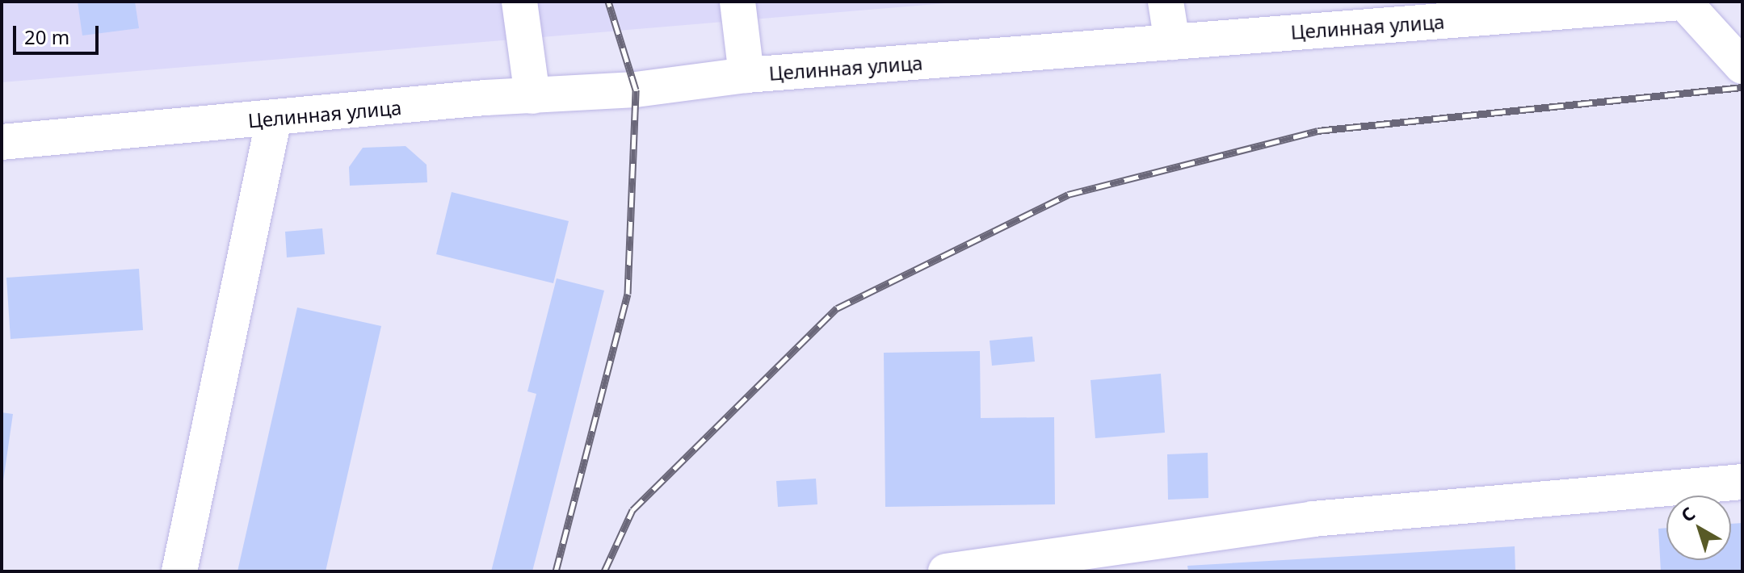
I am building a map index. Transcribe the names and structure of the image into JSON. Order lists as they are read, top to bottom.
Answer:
{
  "streets": {
    "street": ["Целинная улица"]
  },
  "scale_bar": "20 m",
  "north": "top left"
}
